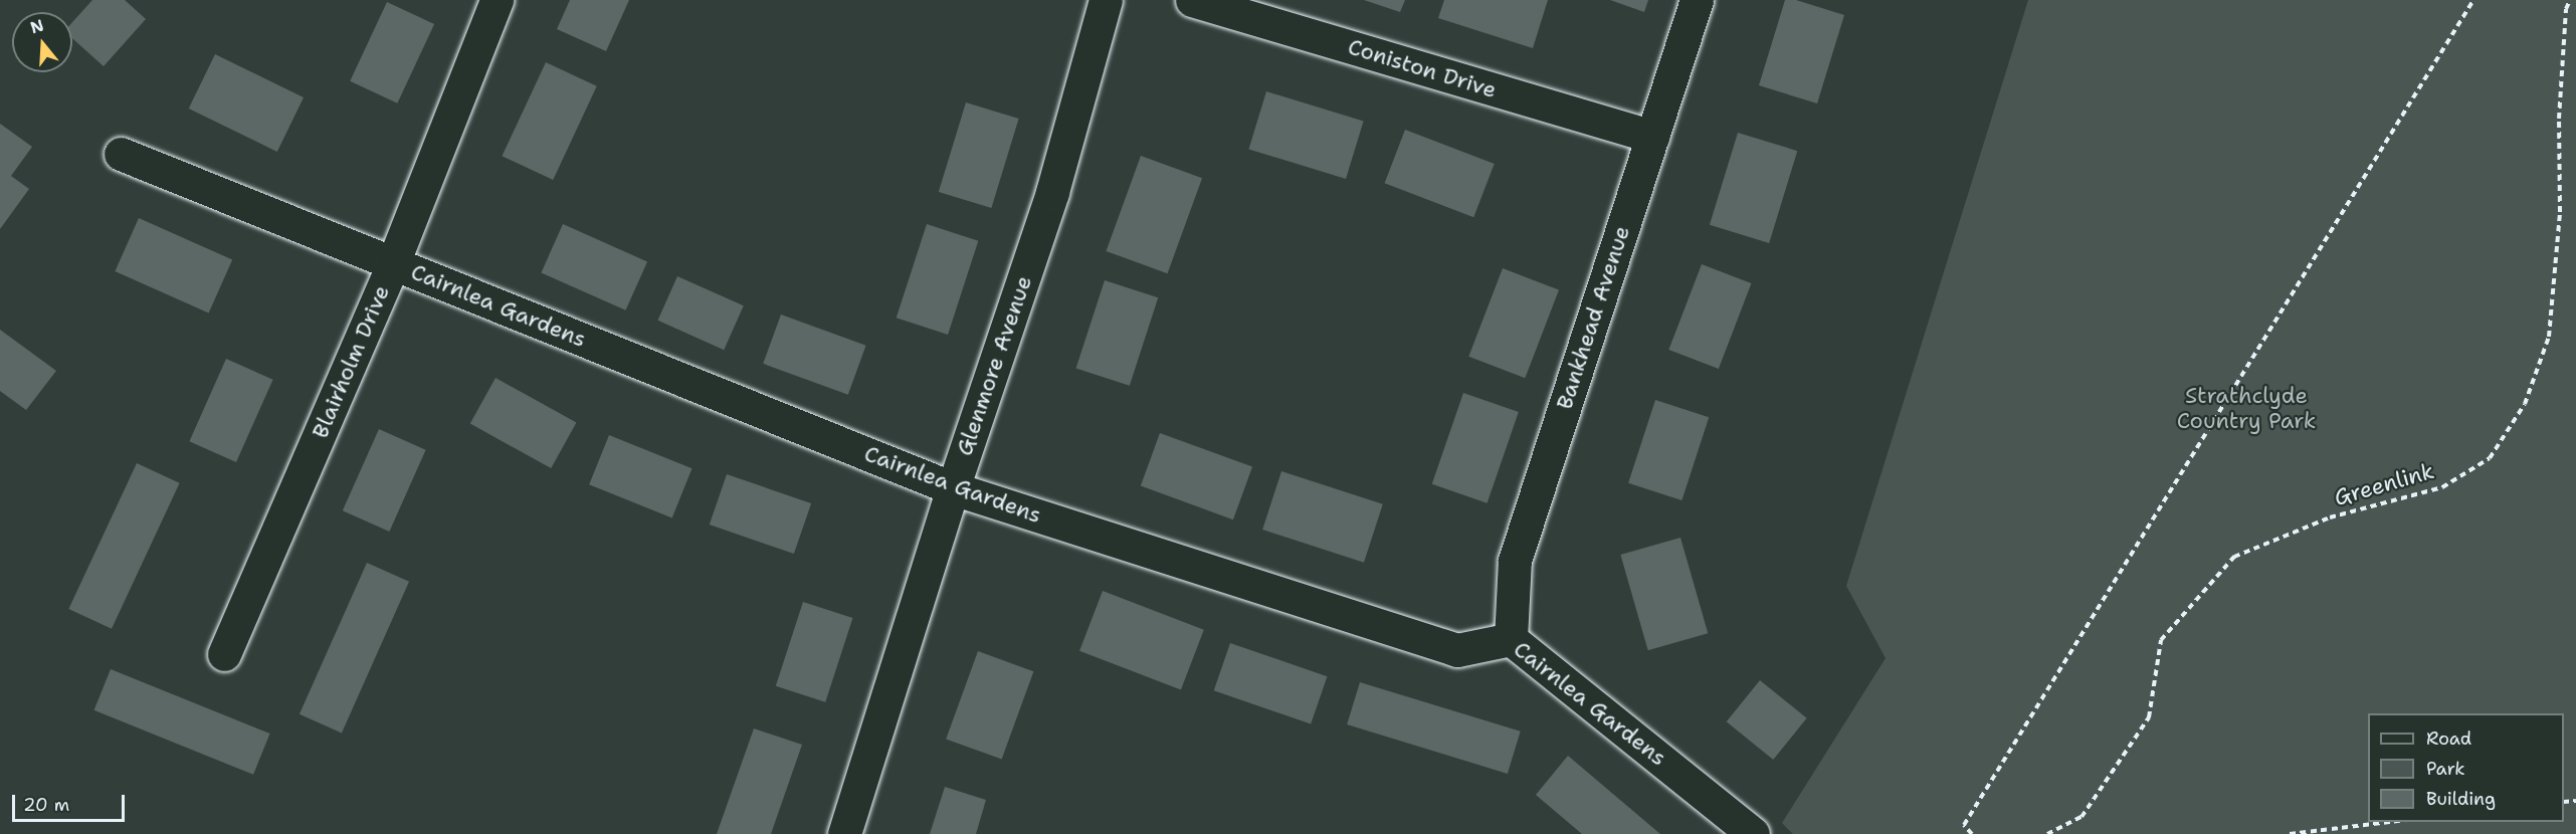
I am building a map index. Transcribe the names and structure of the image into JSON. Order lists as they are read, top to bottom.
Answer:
{
  "streets": {
    "street": [
      "Coniston Drive",
      "Cairnlea Gardens",
      "Bankhead Avenue",
      "Blairholm Drive",
      "Glenmore Avenue"
    ],
    "path": ["Greenlink"]
  },
  "crossings": [
    ["Coniston Drive", "Bankhead Avenue"],
    ["Cairnlea Gardens", "Bankhead Avenue"],
    ["Cairnlea Gardens", "Blairholm Drive"],
    ["Cairnlea Gardens", "Glenmore Avenue"]
  ],
  "parks": ["Strathclyde Country Park"],
  "legend": ["Road", "Park", "Building"],
  "scale_bar": "20 m",
  "north": "top"
}
